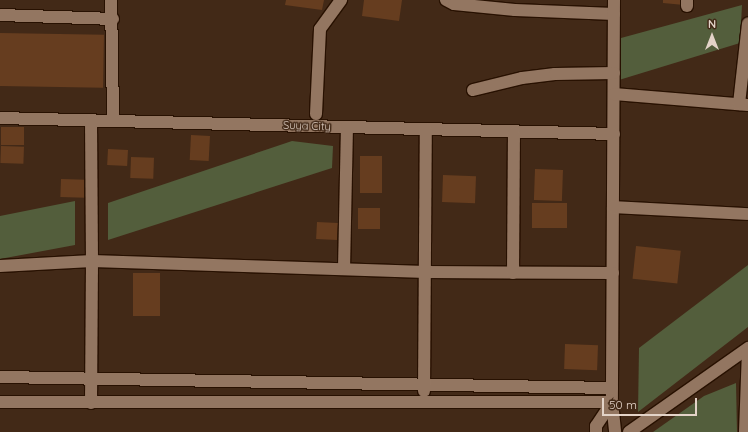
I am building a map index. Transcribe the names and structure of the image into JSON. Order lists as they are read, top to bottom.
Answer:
{
  "streets": {
    "street": ["Suya City"]
  },
  "scale_bar": "50 m",
  "north": "top"
}
